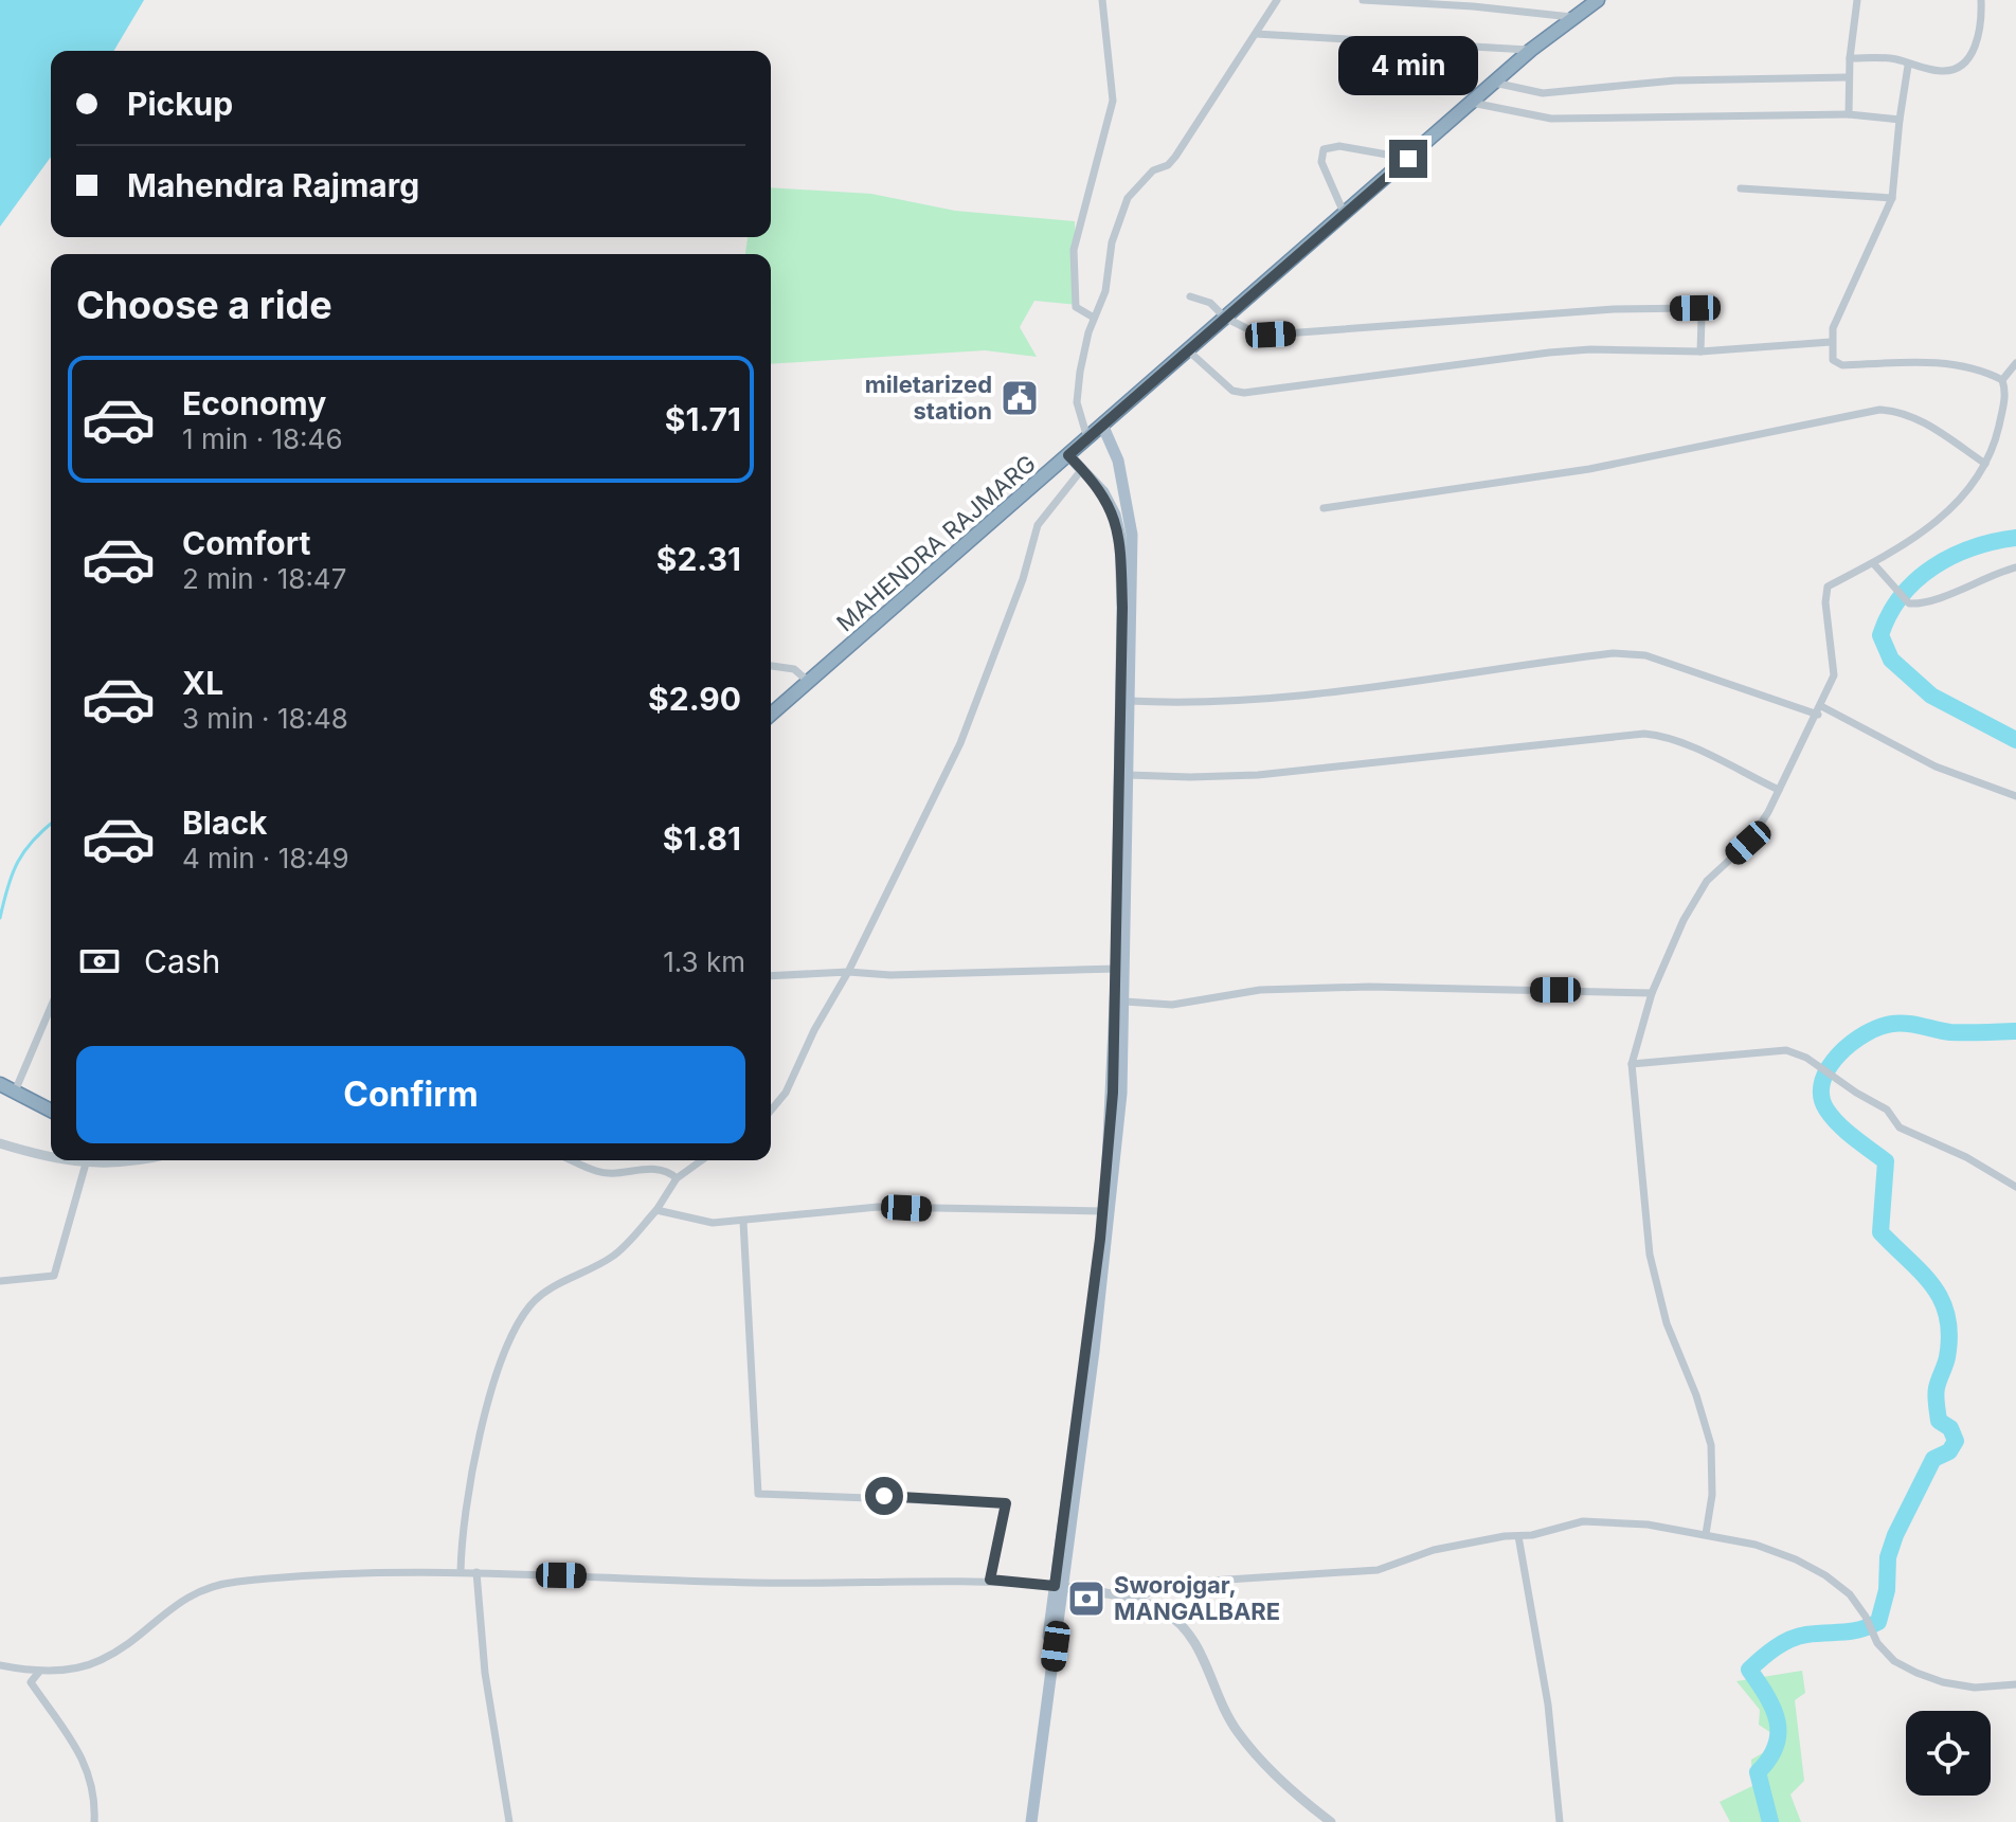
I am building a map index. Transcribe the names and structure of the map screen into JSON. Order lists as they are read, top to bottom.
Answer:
{
  "streets": {
    "highway": ["MAHENDRA RAJMARG"]
  },
  "places": {
    "public building": ["miletarized station"],
    "bank": ["Sworojgar, MANGALBARE"]
  },
  "page": {
    "bubble": "4 min",
    "banner": ["Pickup", "Mahendra Rajmarg"],
    "heading": "Choose a ride",
    "list": [
      {
        "name": "Economy",
        "note": "1 min · 18:46",
        "value": "$1.71"
      },
      {
        "name": "Comfort",
        "note": "2 min · 18:47",
        "value": "$2.31"
      },
      {
        "name": "XL",
        "note": "3 min · 18:48",
        "value": "$2.90"
      },
      {
        "name": "Black",
        "note": "4 min · 18:49",
        "value": "$1.81"
      }
    ],
    "pay": ["Cash", "1.3 km"],
    "buttons": "Confirm"
  }
}
